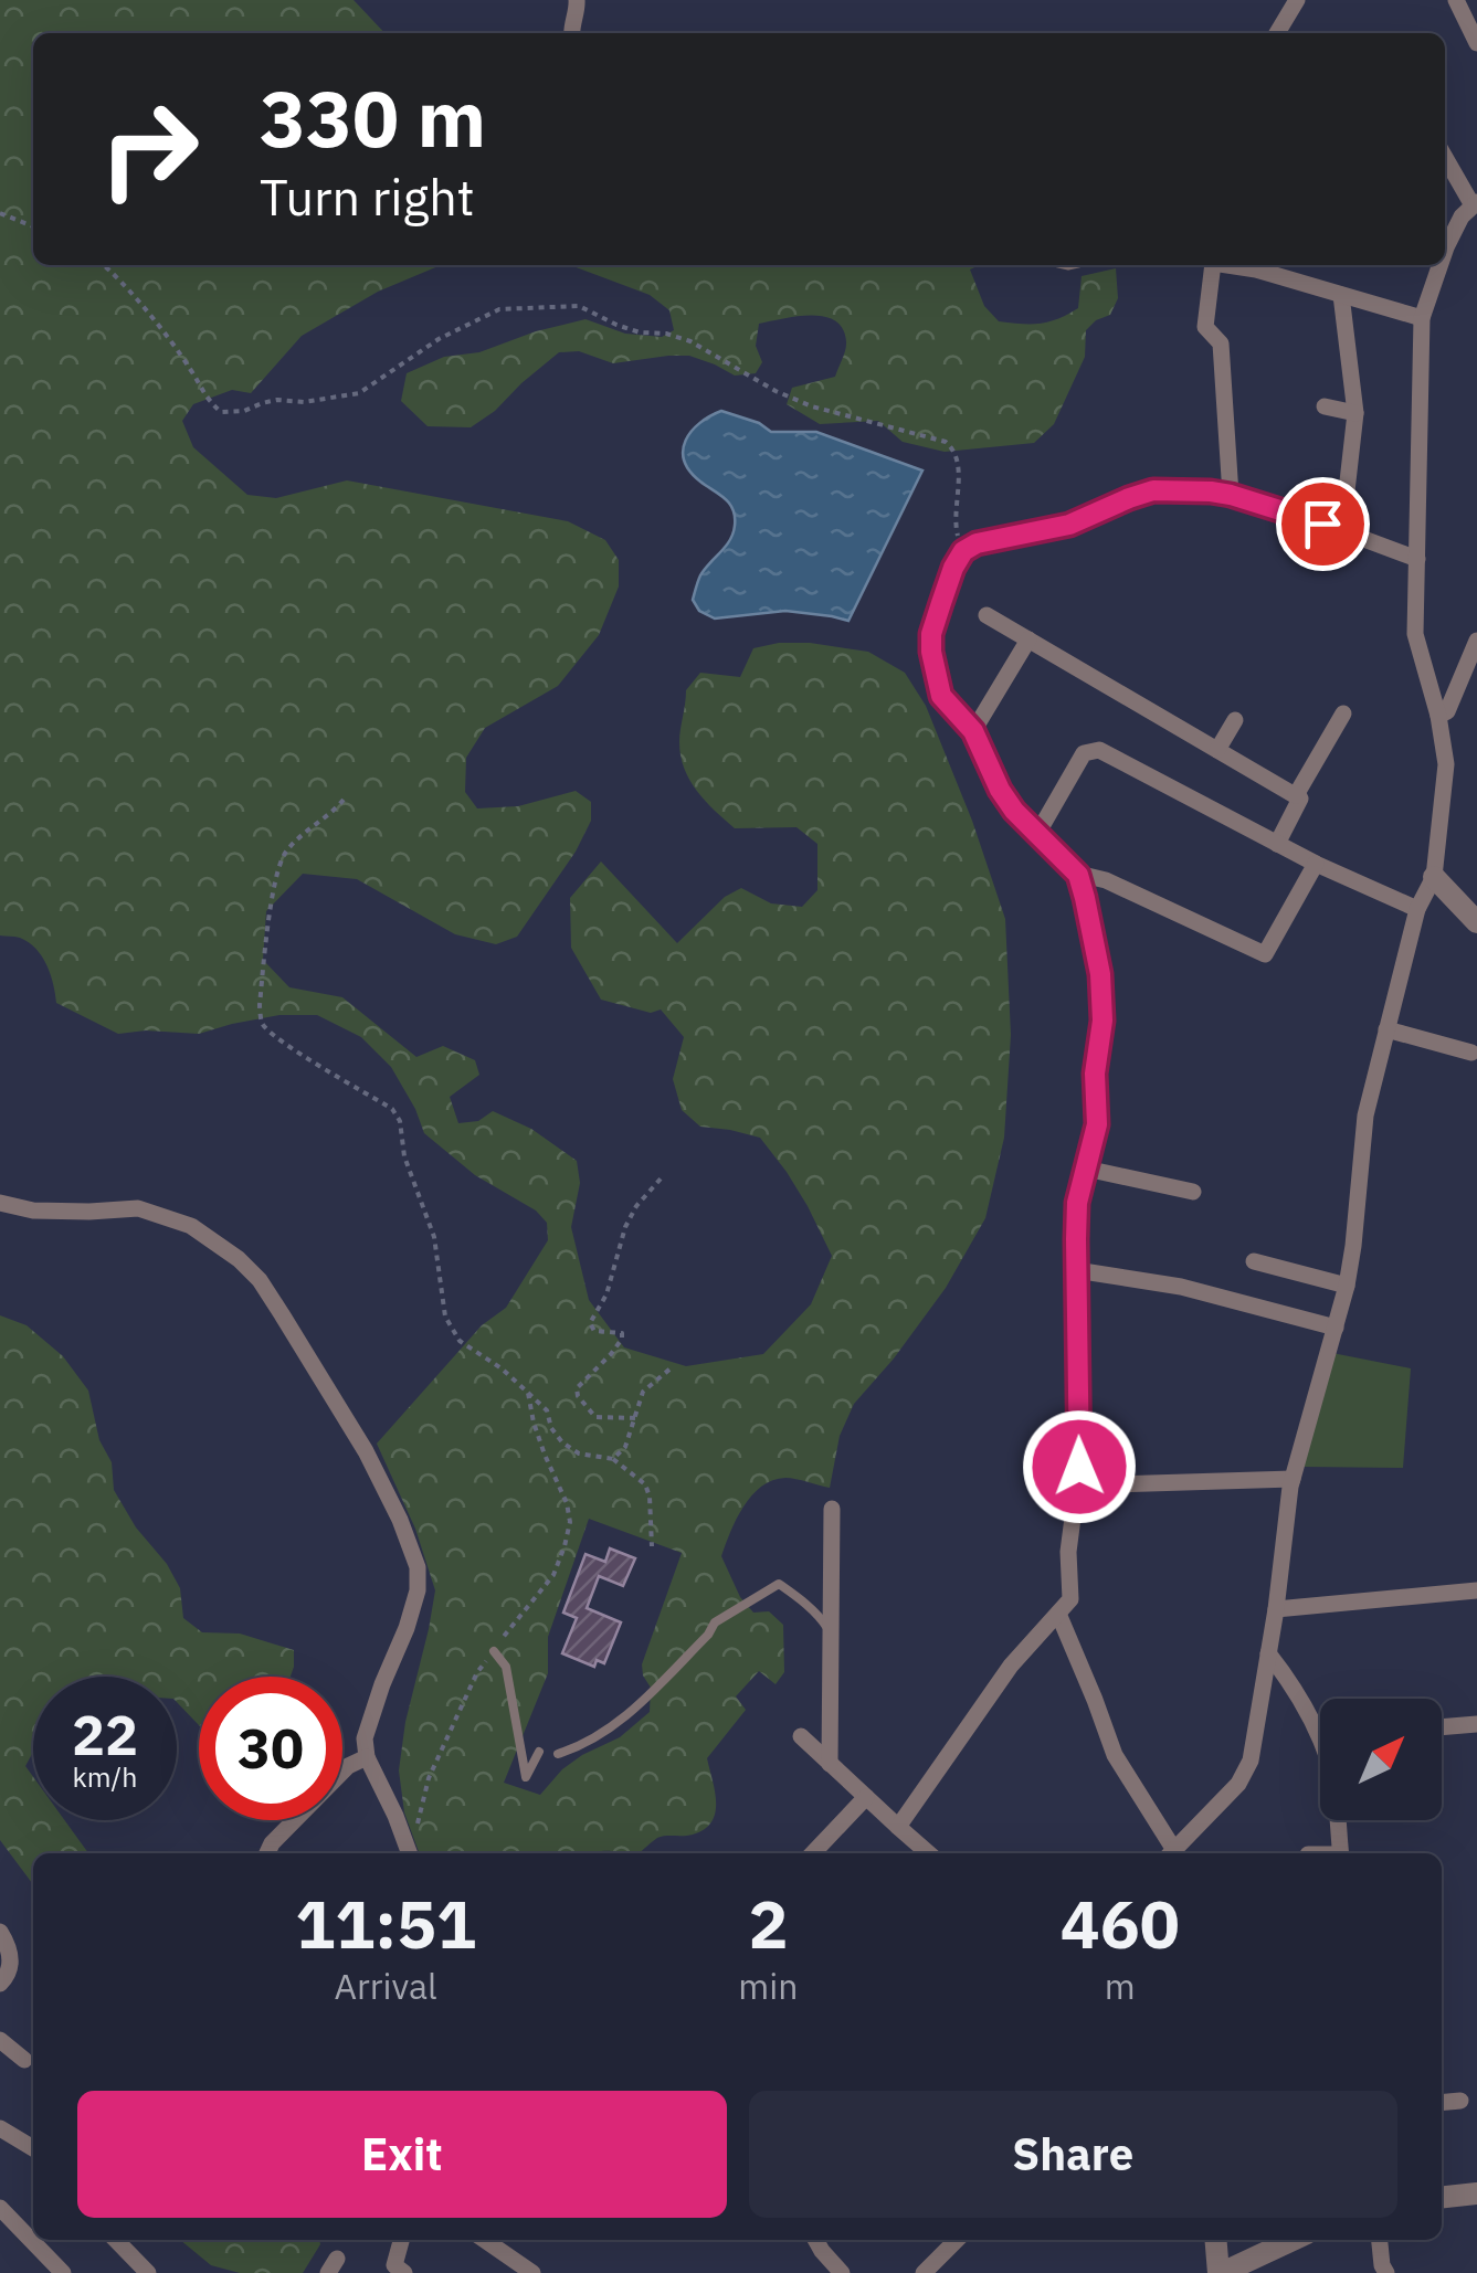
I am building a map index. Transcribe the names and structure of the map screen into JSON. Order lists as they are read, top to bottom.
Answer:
{
  "north": "top right",
  "page": {
    "turn": ["330 m", "Turn right"],
    "speed": "22 km/h",
    "limit": "30",
    "eta": [
      "11:51",
      "Arrival",
      "2",
      "min",
      "460",
      "m"
    ],
    "buttons": ["Exit", "Share"]
  }
}
